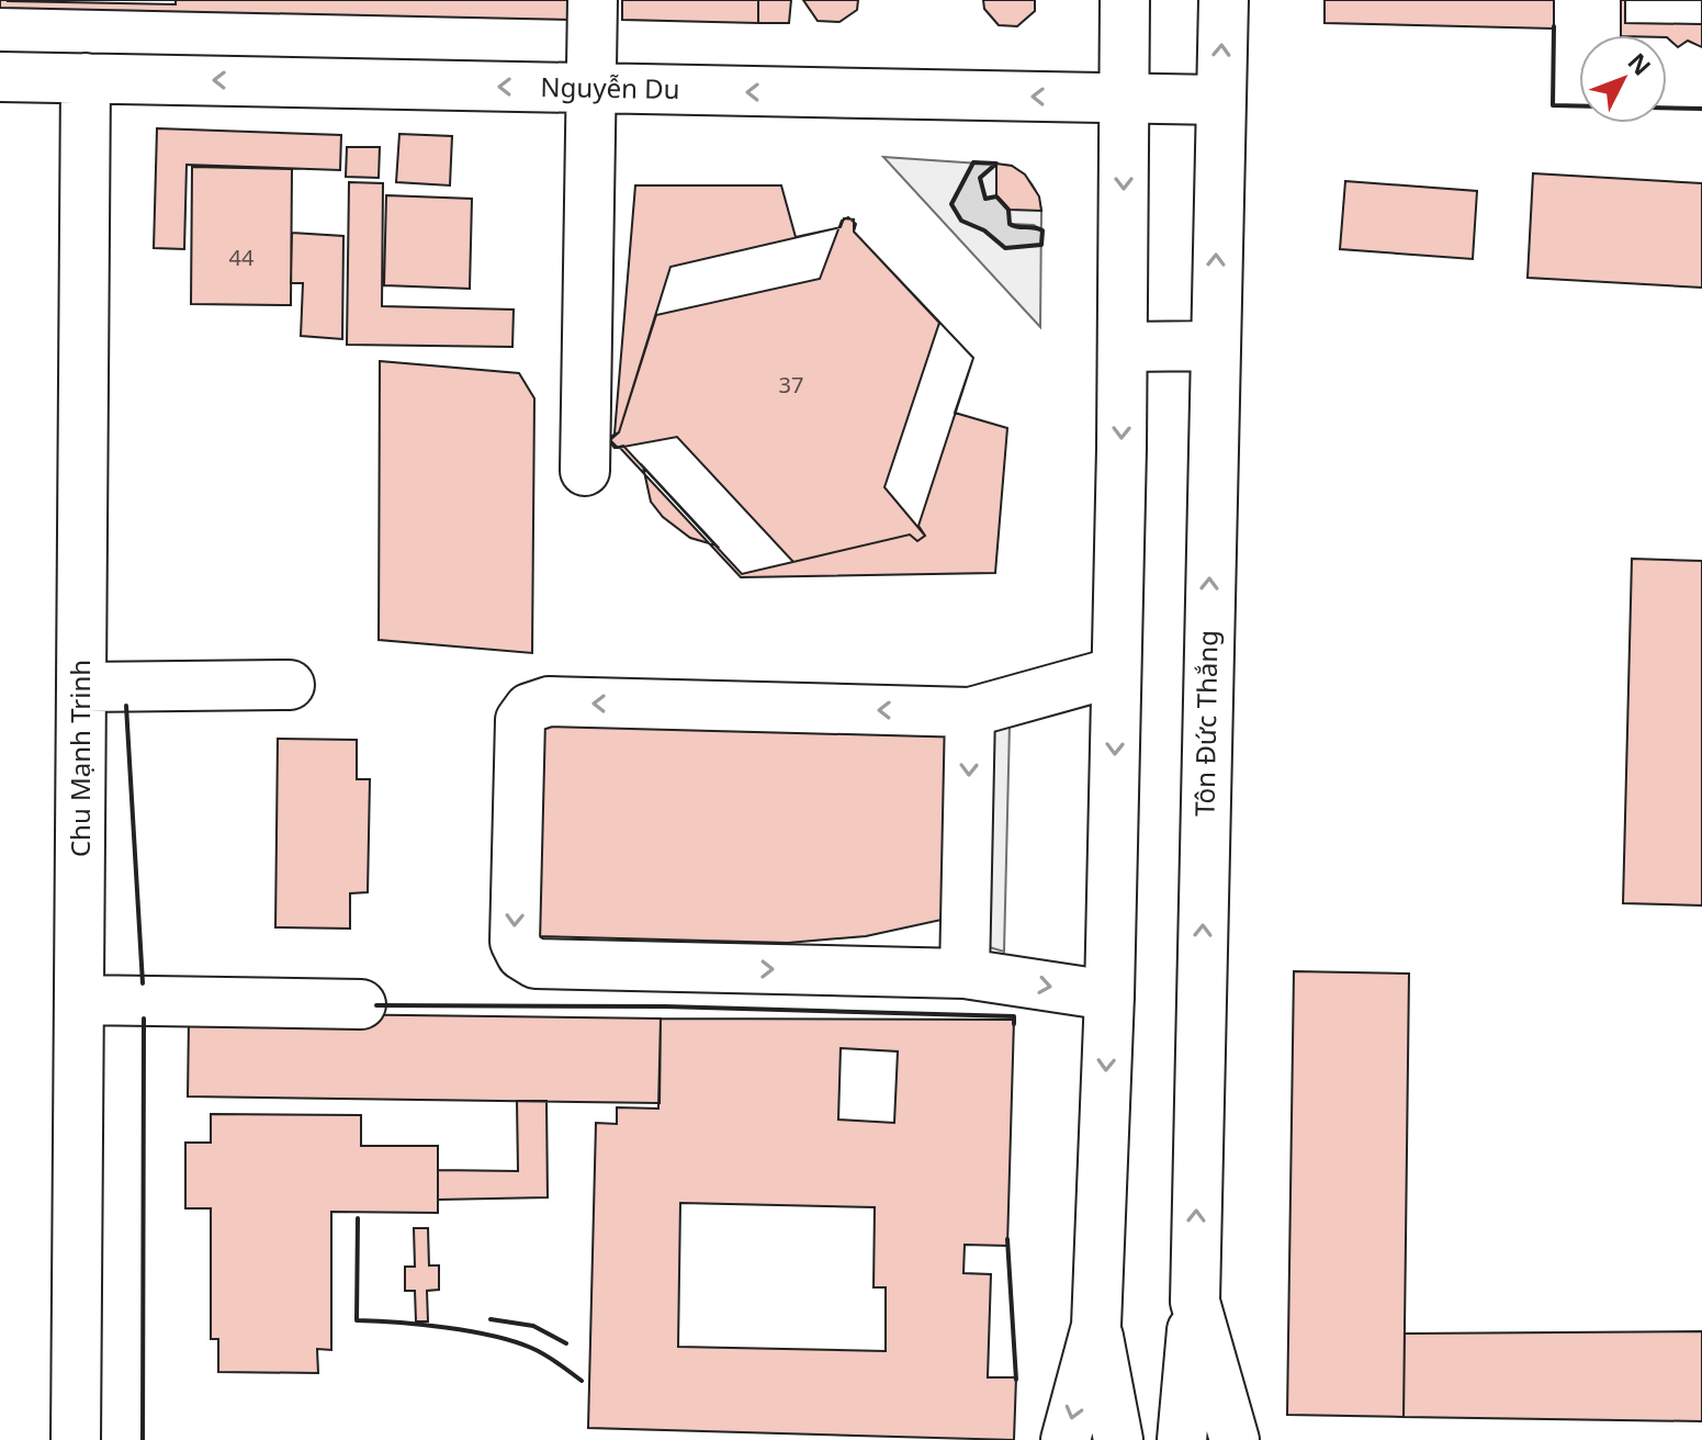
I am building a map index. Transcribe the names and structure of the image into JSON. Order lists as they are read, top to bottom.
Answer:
{
  "streets": {
    "main road": ["Nguyễn Du", "Tôn Đức Thắng", "Chu Mạnh Trinh"]
  },
  "crossings": [
    ["Nguyễn Du", "Tôn Đức Thắng"],
    ["Nguyễn Du", "Chu Mạnh Trinh"]
  ],
  "one_way": ["Nguyễn Du"],
  "house_numbers": ["44", "37"],
  "north": "top right"
}
